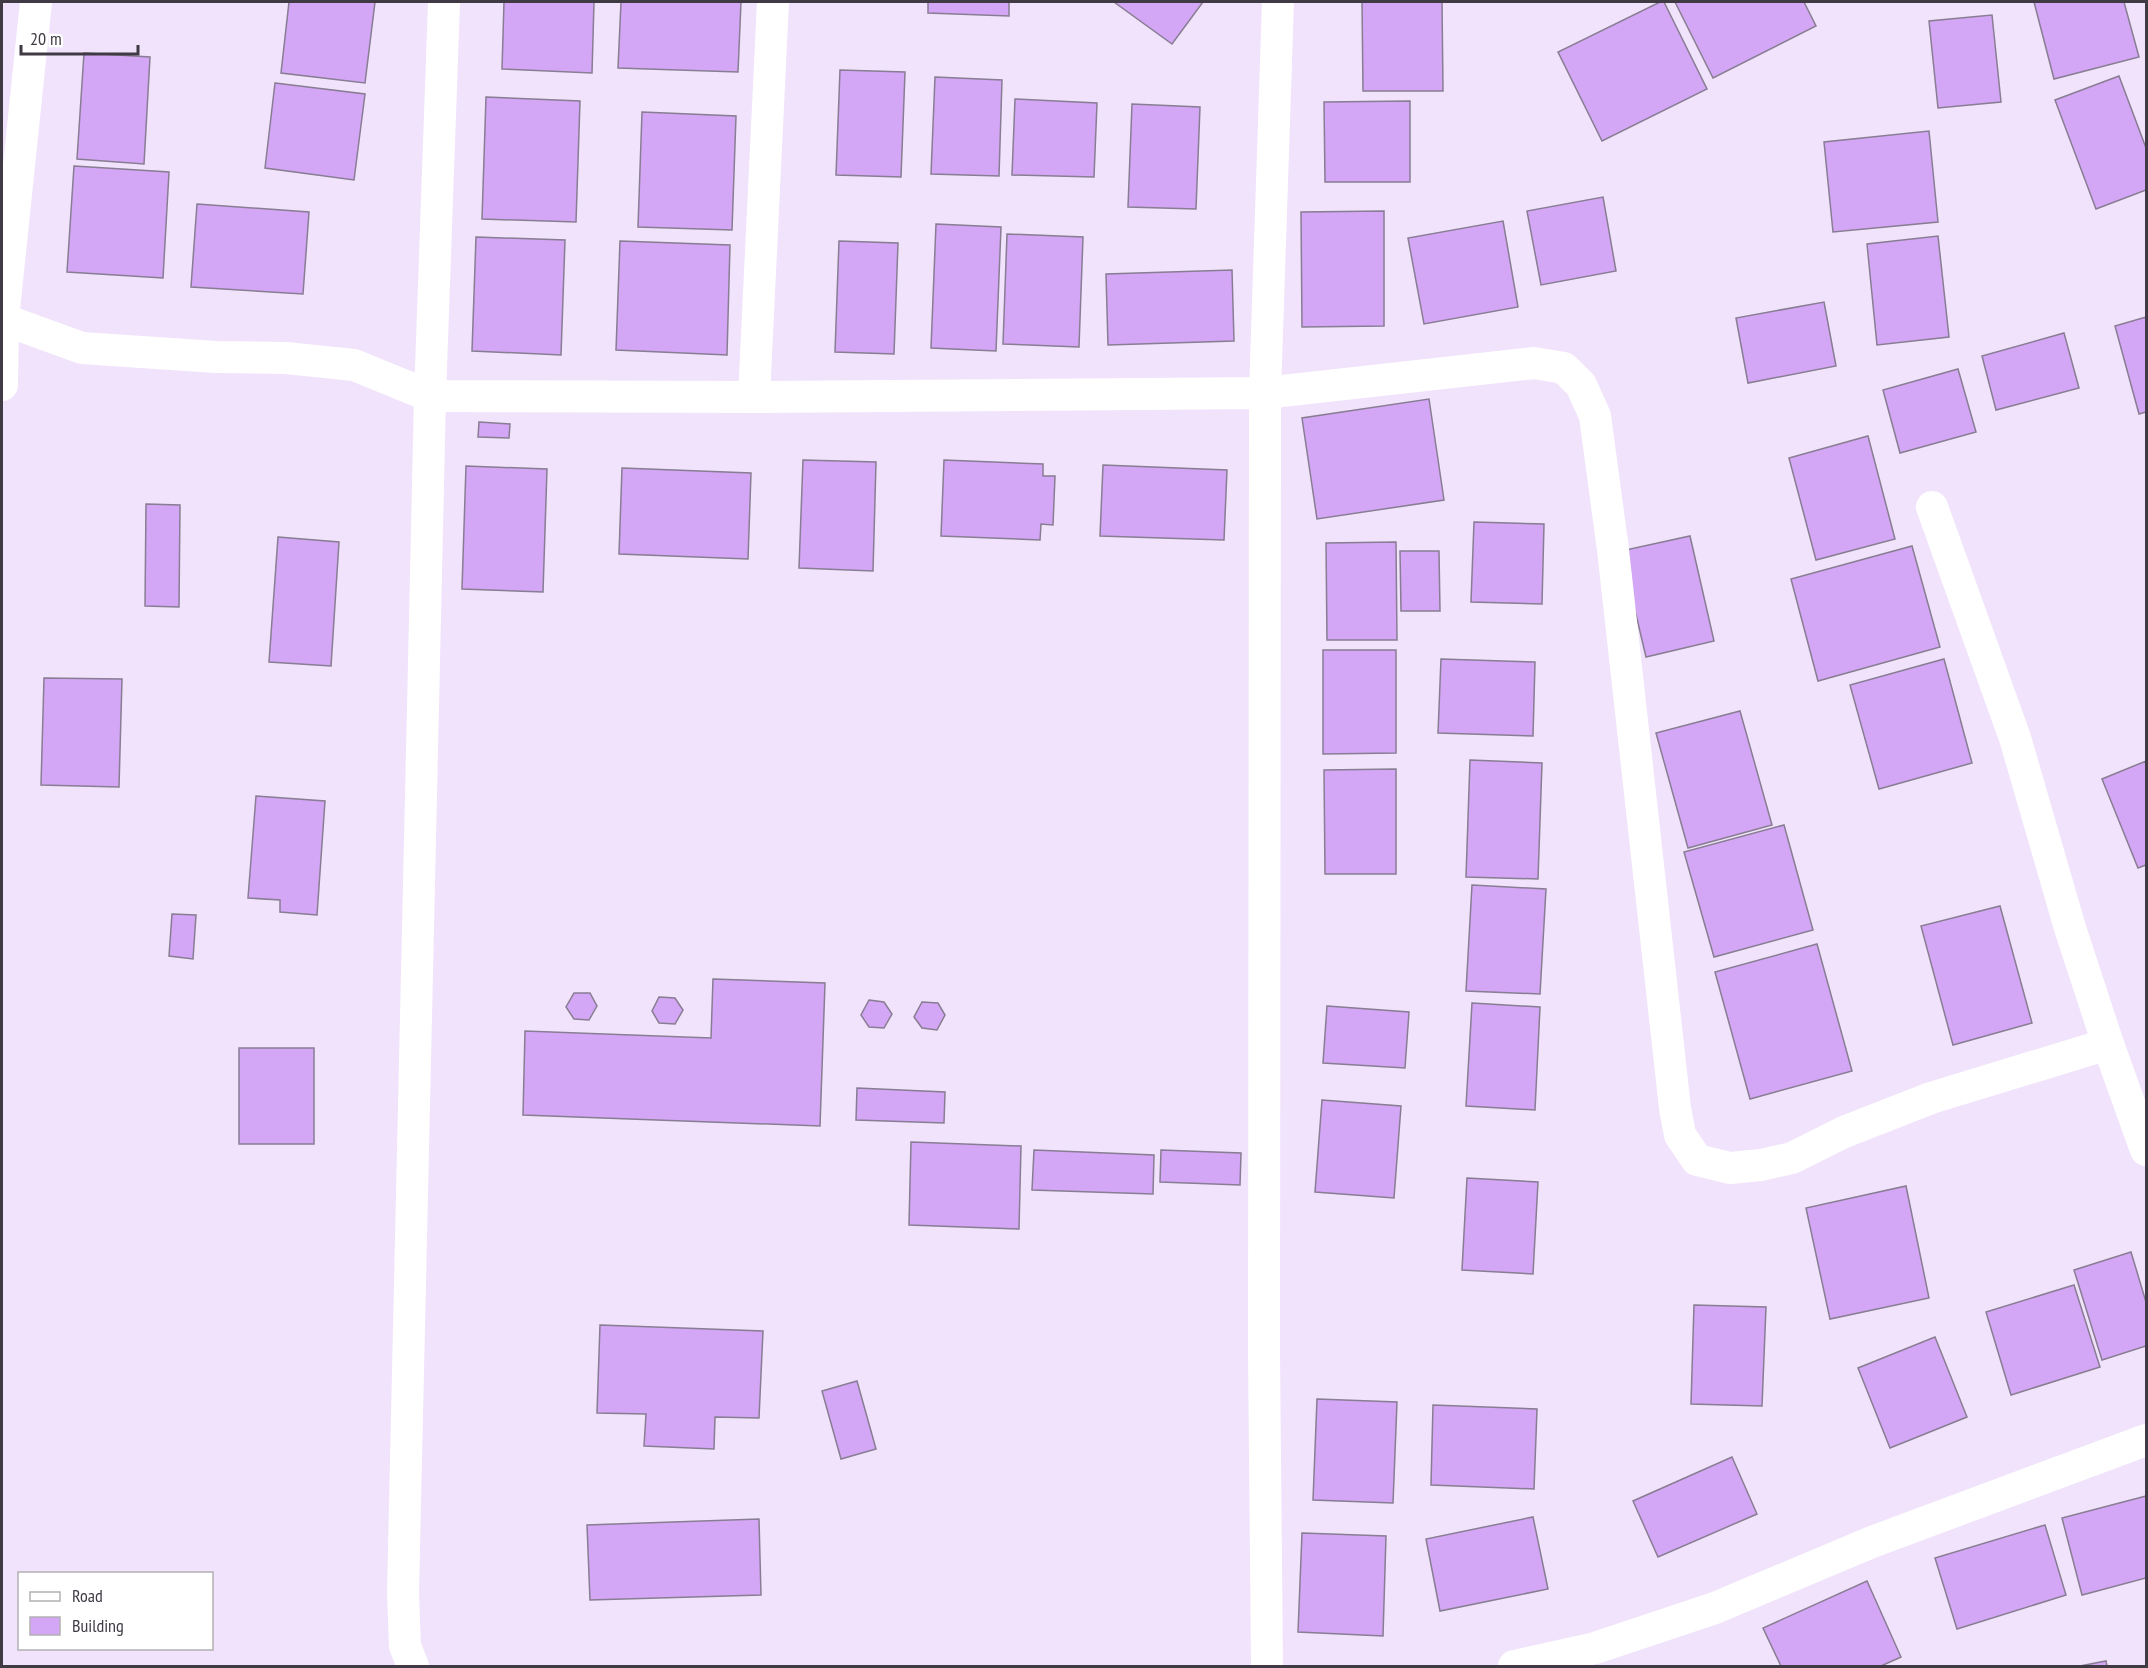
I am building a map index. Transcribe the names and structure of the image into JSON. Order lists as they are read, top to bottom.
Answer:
{
  "legend": ["Road", "Building"],
  "scale_bar": "20 m"
}
